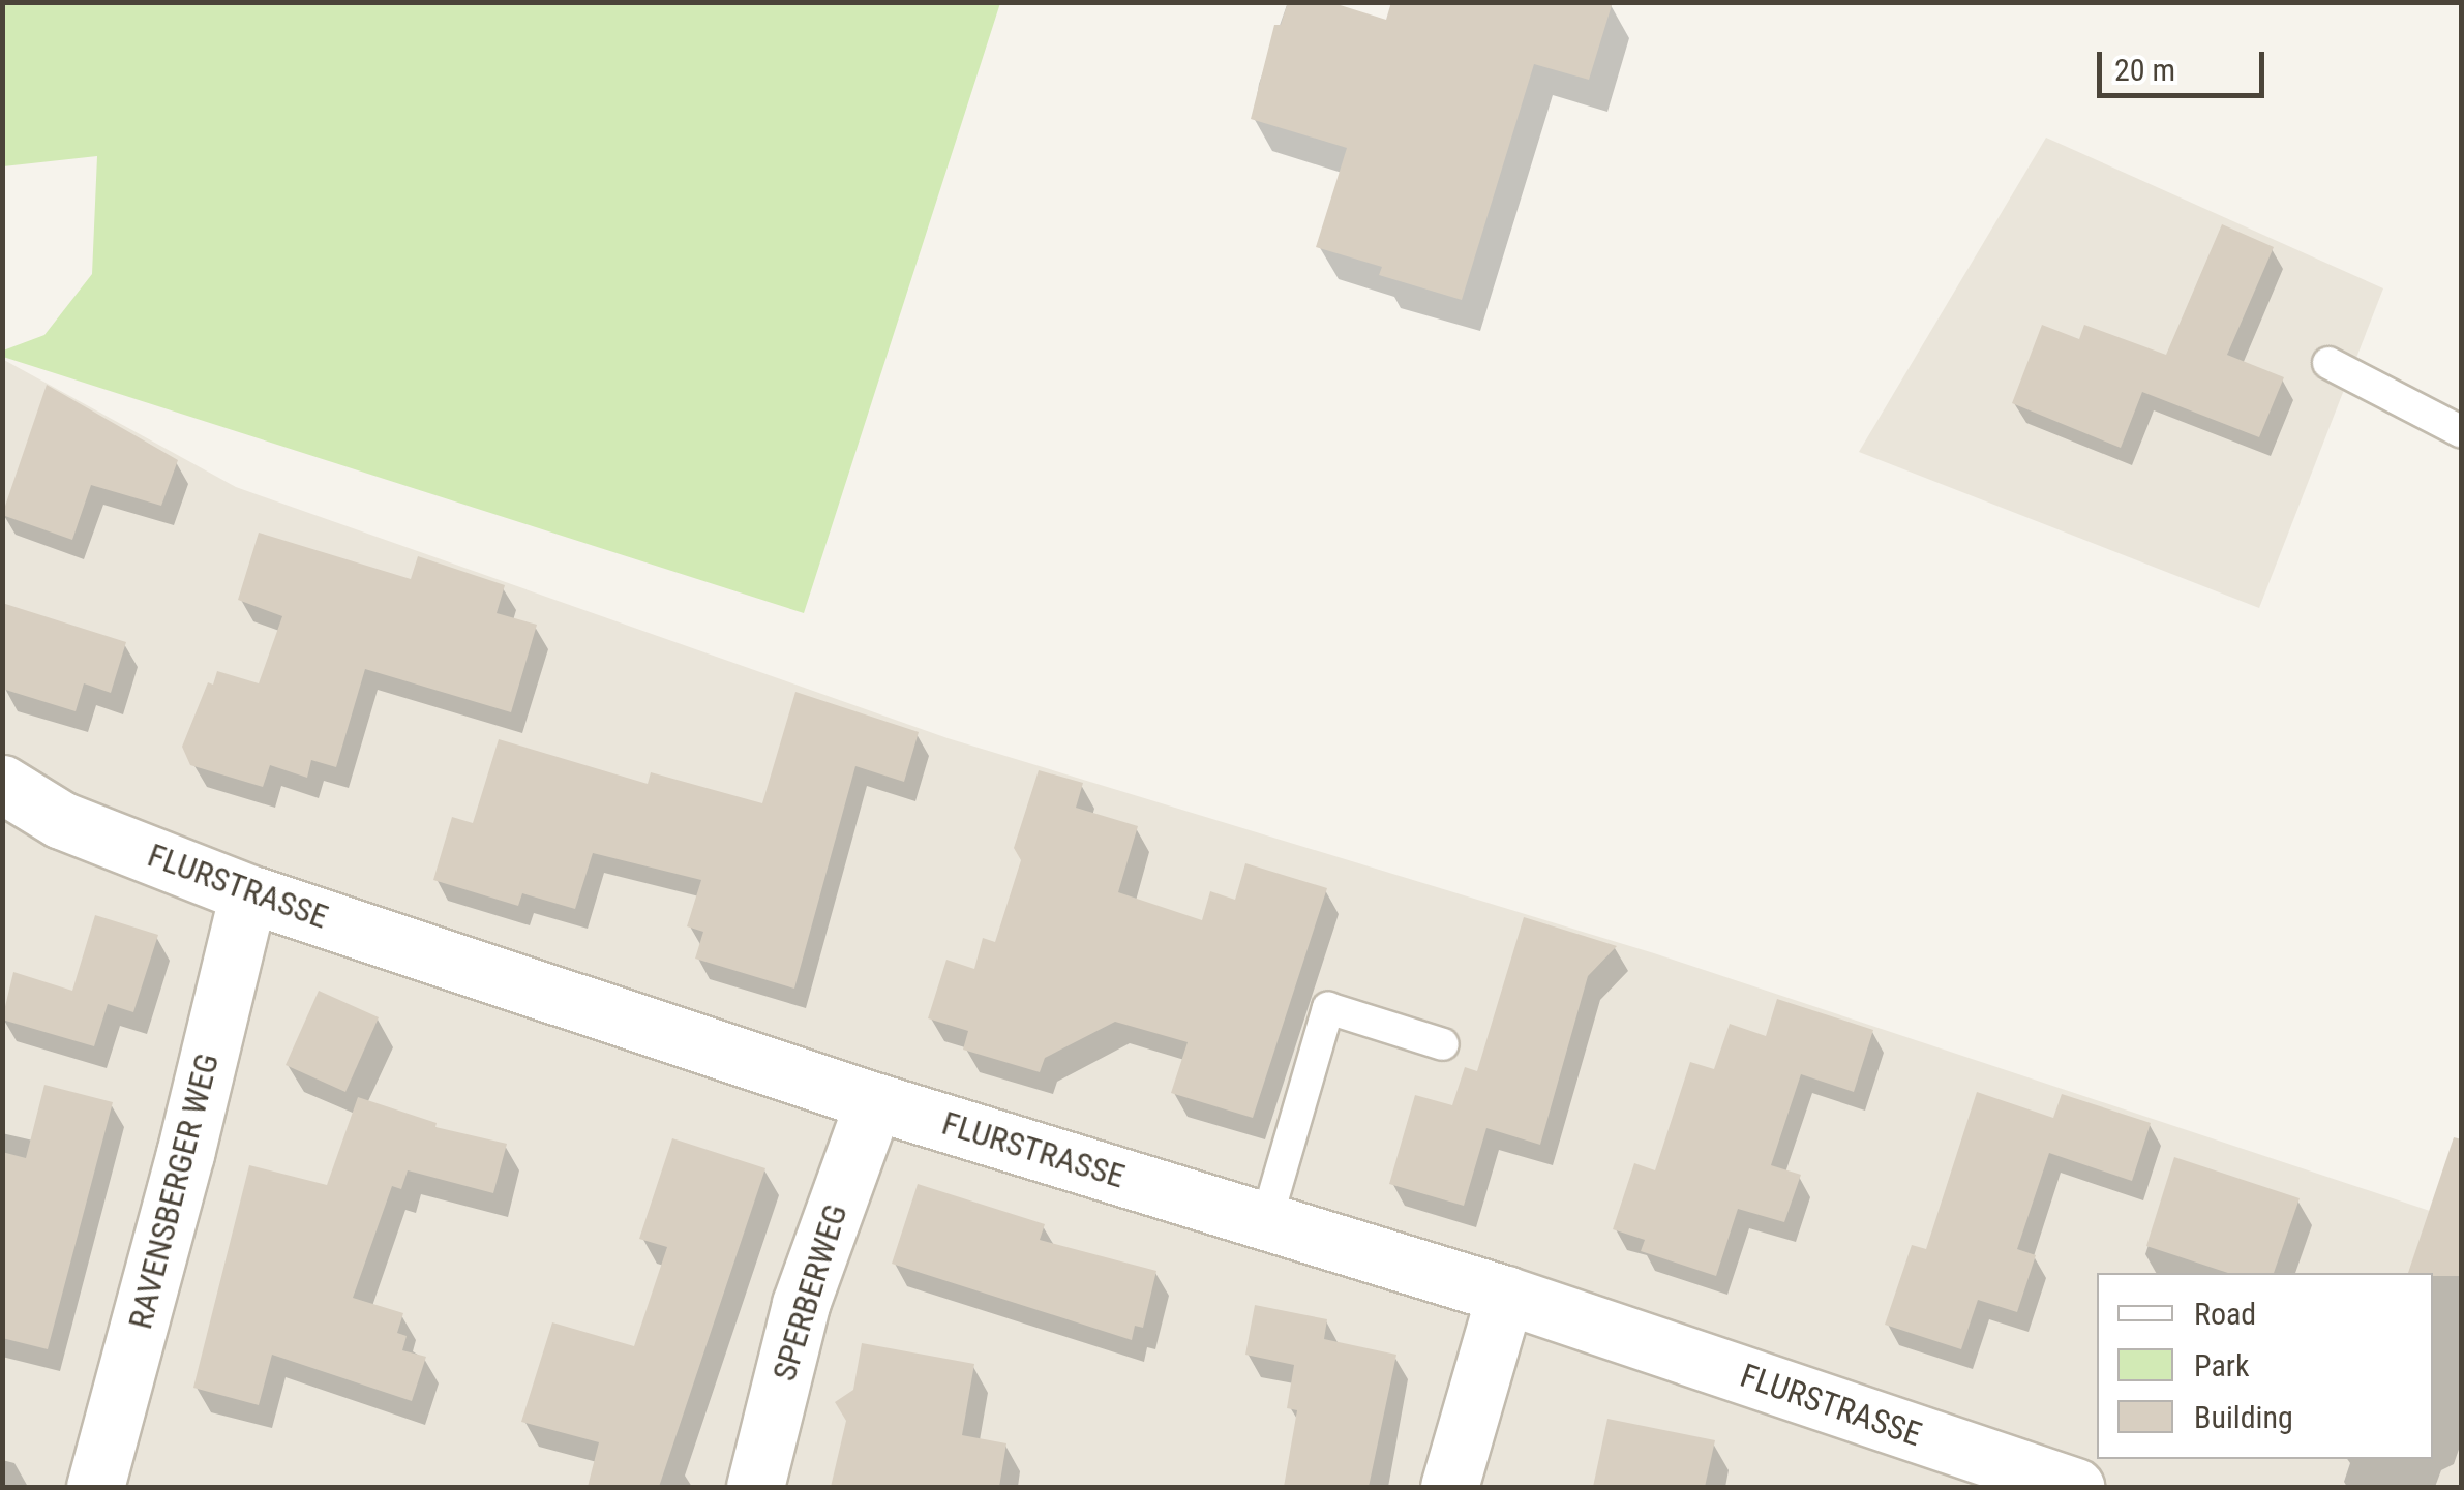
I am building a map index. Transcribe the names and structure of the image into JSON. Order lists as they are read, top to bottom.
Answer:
{
  "streets": {
    "street": ["FLURSTRASSE", "RAVENSBERGER WEG", "SPERBERWEG"]
  },
  "crossings": [
    ["FLURSTRASSE", "RAVENSBERGER WEG"],
    ["FLURSTRASSE", "SPERBERWEG"]
  ],
  "legend": ["Road", "Park", "Building"],
  "scale_bar": "20 m"
}
